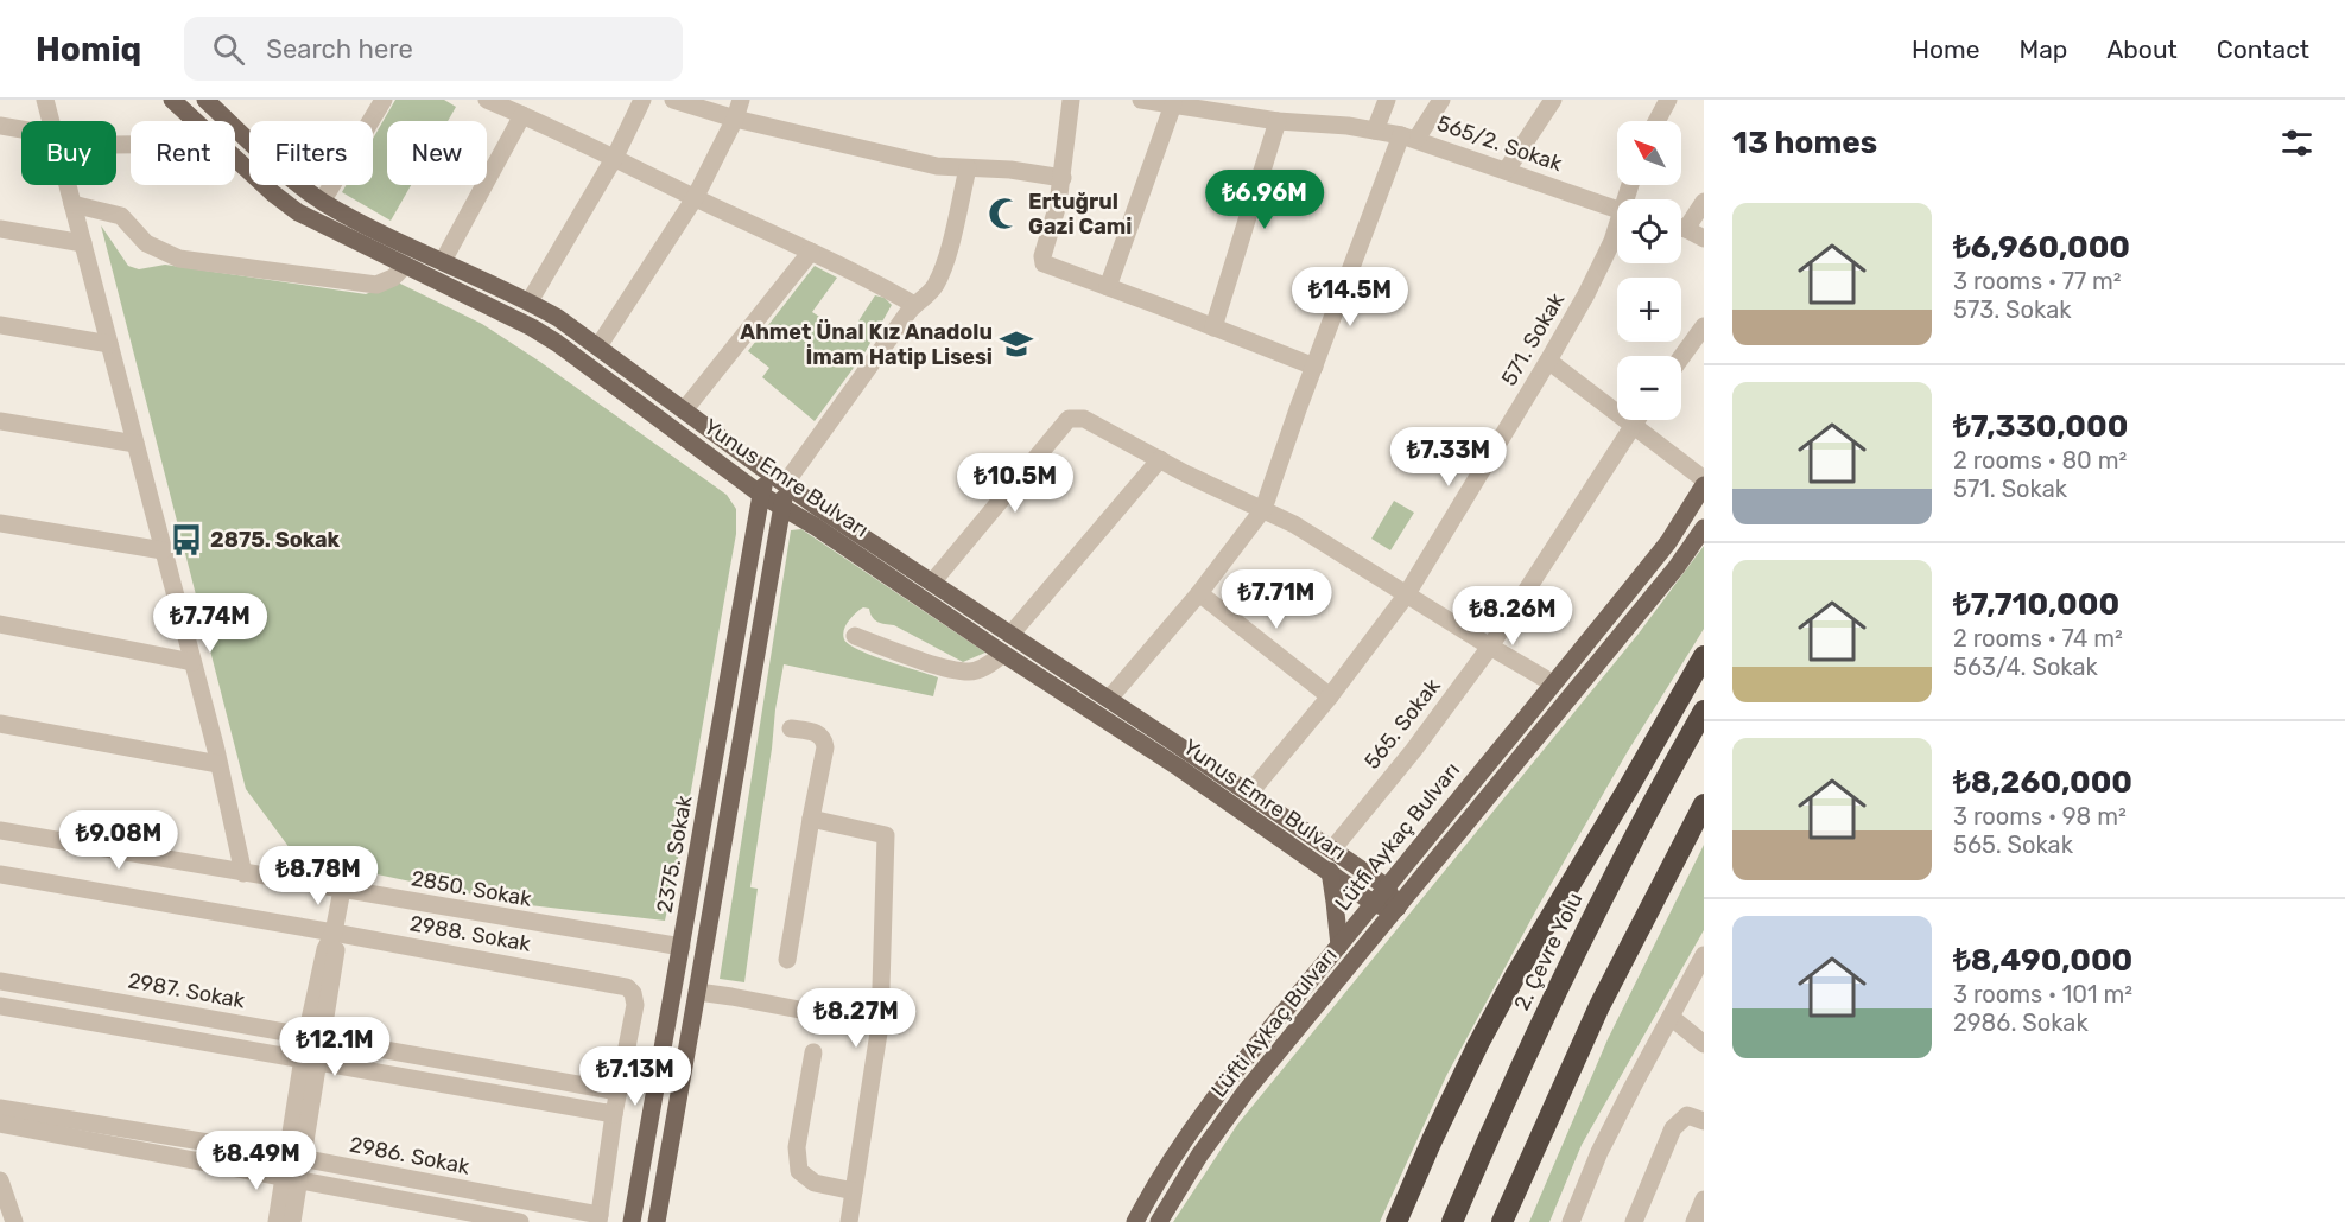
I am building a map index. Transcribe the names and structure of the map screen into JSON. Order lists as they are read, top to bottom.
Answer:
{
  "streets": {
    "highway": ["2. Çevre Yolu"],
    "main road": [
      "Yunus Emre Bulvarı",
      "Lütfi Aykaç Bulvarı",
      "2375. Sokak",
      "Lüfti Aykaç Bulvarı"
    ],
    "street": [
      "565/2. Sokak",
      "571. Sokak",
      "565. Sokak",
      "2850. Sokak",
      "2988. Sokak",
      "2987. Sokak",
      "2986. Sokak"
    ]
  },
  "crossings": [
    ["571. Sokak", "Yunus Emre Bulvarı"],
    ["Yunus Emre Bulvarı", "565. Sokak"],
    ["Yunus Emre Bulvarı", "Lütfi Aykaç Bulvarı"],
    ["Yunus Emre Bulvarı", "2375. Sokak"],
    ["2375. Sokak", "2850. Sokak"],
    ["2988. Sokak", "2987. Sokak"]
  ],
  "places": {
    "mosque": ["Ertuğrul Gazi Cami"],
    "school or university": ["Ahmet Ünal Kız Anadolu İmam Hatip Lisesi"],
    "bus stop": ["2875. Sokak"]
  },
  "north": "top left",
  "page": {
    "header": "Homiq",
    "search": "Search here",
    "nav": [
      "Home",
      "Map",
      "About",
      "Contact"
    ],
    "heading": "13 homes",
    "map_buttons": ["+", "−"],
    "chip": [
      "Buy",
      "Rent",
      "Filters",
      "New"
    ],
    "price": [
      "₺6.96M",
      "₺14.5M",
      "₺7.33M",
      "₺10.5M",
      "₺7.71M",
      "₺8.26M",
      "₺7.74M",
      "₺9.08M",
      "₺8.78M",
      "₺8.27M",
      "₺12.1M",
      "₺7.13M",
      "₺8.49M"
    ],
    "list": [
      {
        "name": "₺6,960,000",
        "note": "3 rooms · 77 m² · 573. Sokak"
      },
      {
        "name": "₺7,330,000",
        "note": "2 rooms · 80 m² · 571. Sokak"
      },
      {
        "name": "₺7,710,000",
        "note": "2 rooms · 74 m² · 563/4. Sokak"
      },
      {
        "name": "₺8,260,000",
        "note": "3 rooms · 98 m² · 565. Sokak"
      },
      {
        "name": "₺8,490,000",
        "note": "3 rooms · 101 m² · 2986. Sokak"
      }
    ]
  }
}
